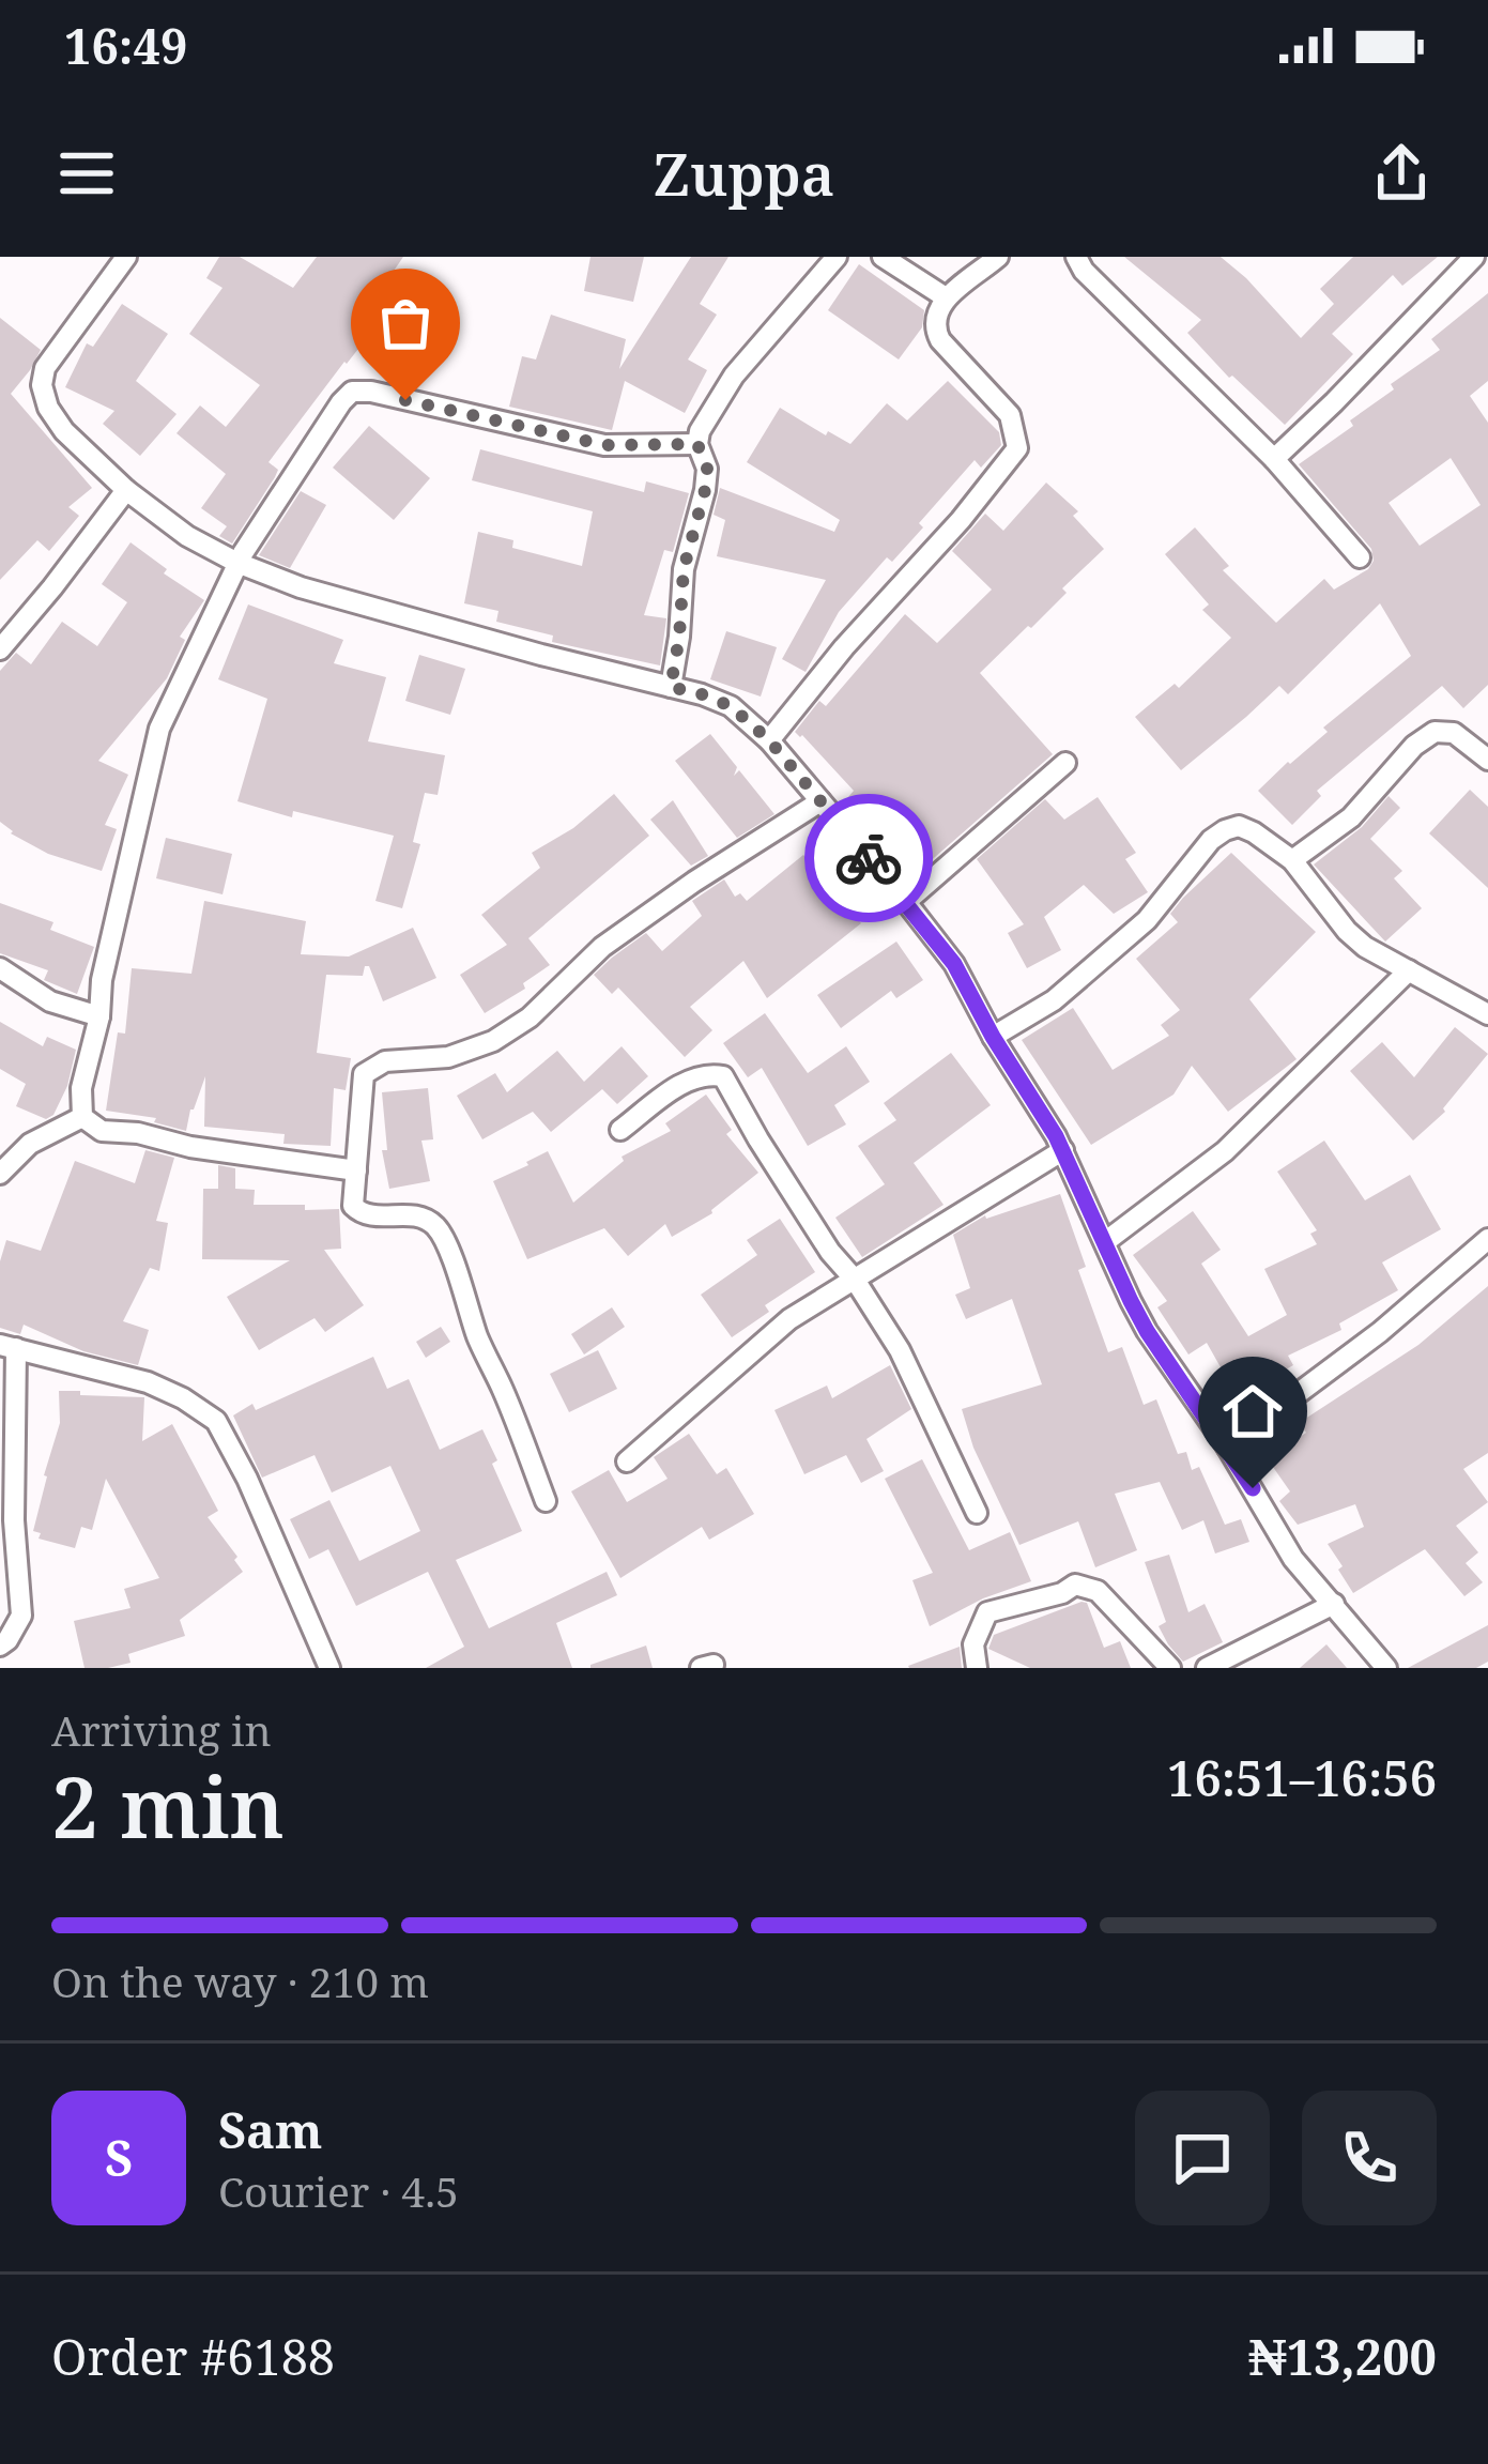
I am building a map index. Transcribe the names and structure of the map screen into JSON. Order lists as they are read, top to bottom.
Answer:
{
  "page": {
    "status": "16:49",
    "header": "Zuppa",
    "heading": ["2 min", "Arriving in", "16:51–16:56"],
    "panel": [
      "Sam",
      "Courier · 4.5",
      "Order #6188",
      "₦13,200"
    ],
    "bar": "On the way · 210 m",
    "round": "S"
  }
}
